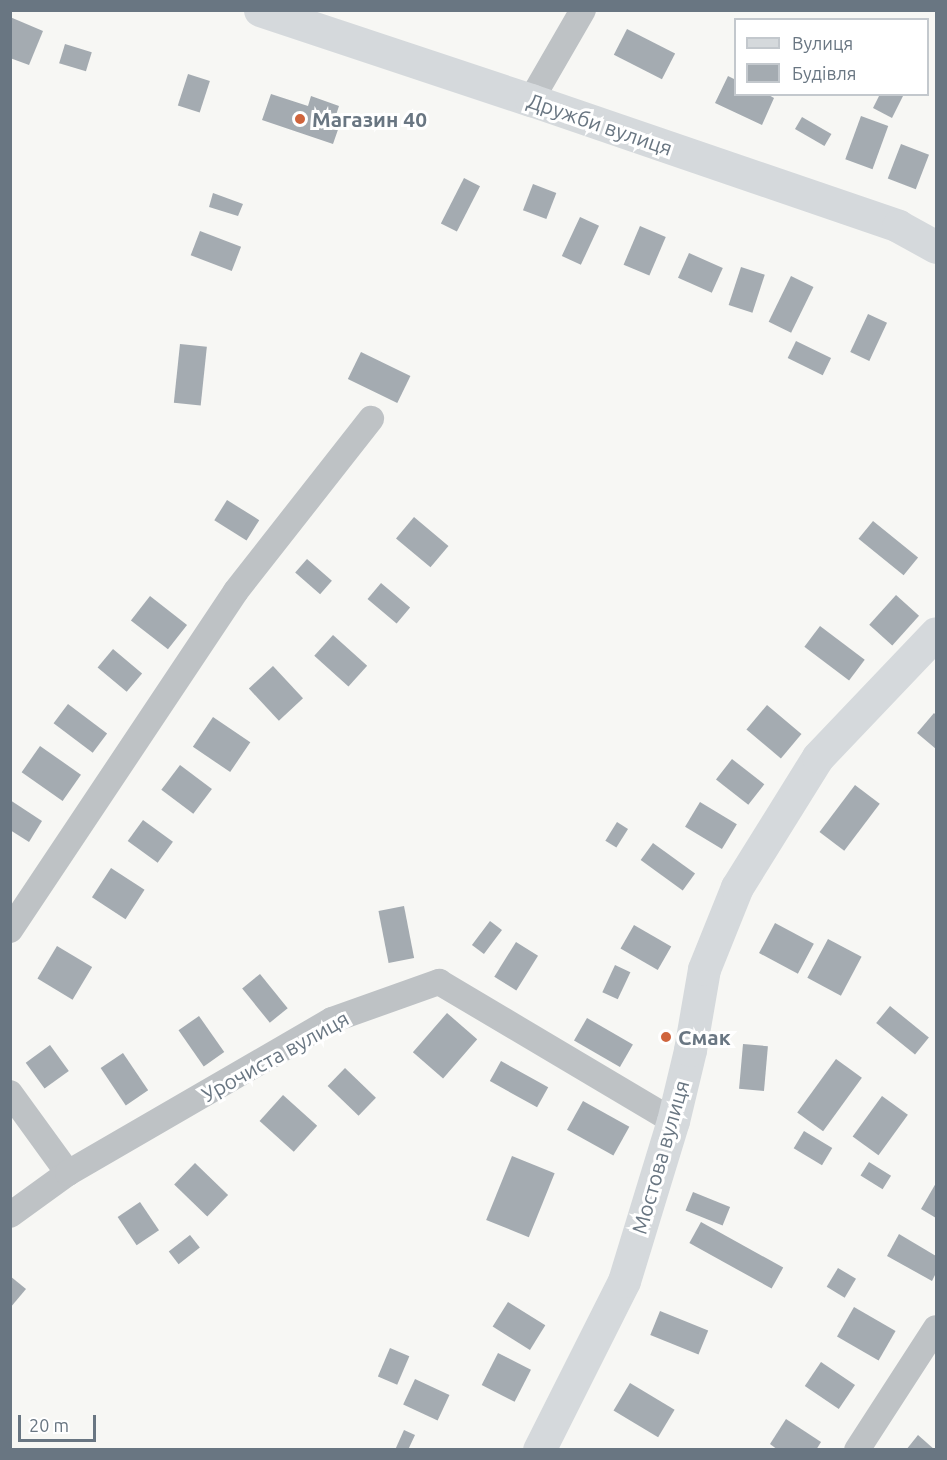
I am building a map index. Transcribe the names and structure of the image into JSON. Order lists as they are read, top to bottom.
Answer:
{
  "streets": {
    "street": ["Дружби вулиця", "Урочиста вулиця", "Мостова вулиця"]
  },
  "crossings": [
    ["Урочиста вулиця", "Мостова вулиця"]
  ],
  "places": ["Магазин 40", "Смак"],
  "legend": ["Вулиця", "Будівля"],
  "scale_bar": "20 m"
}
